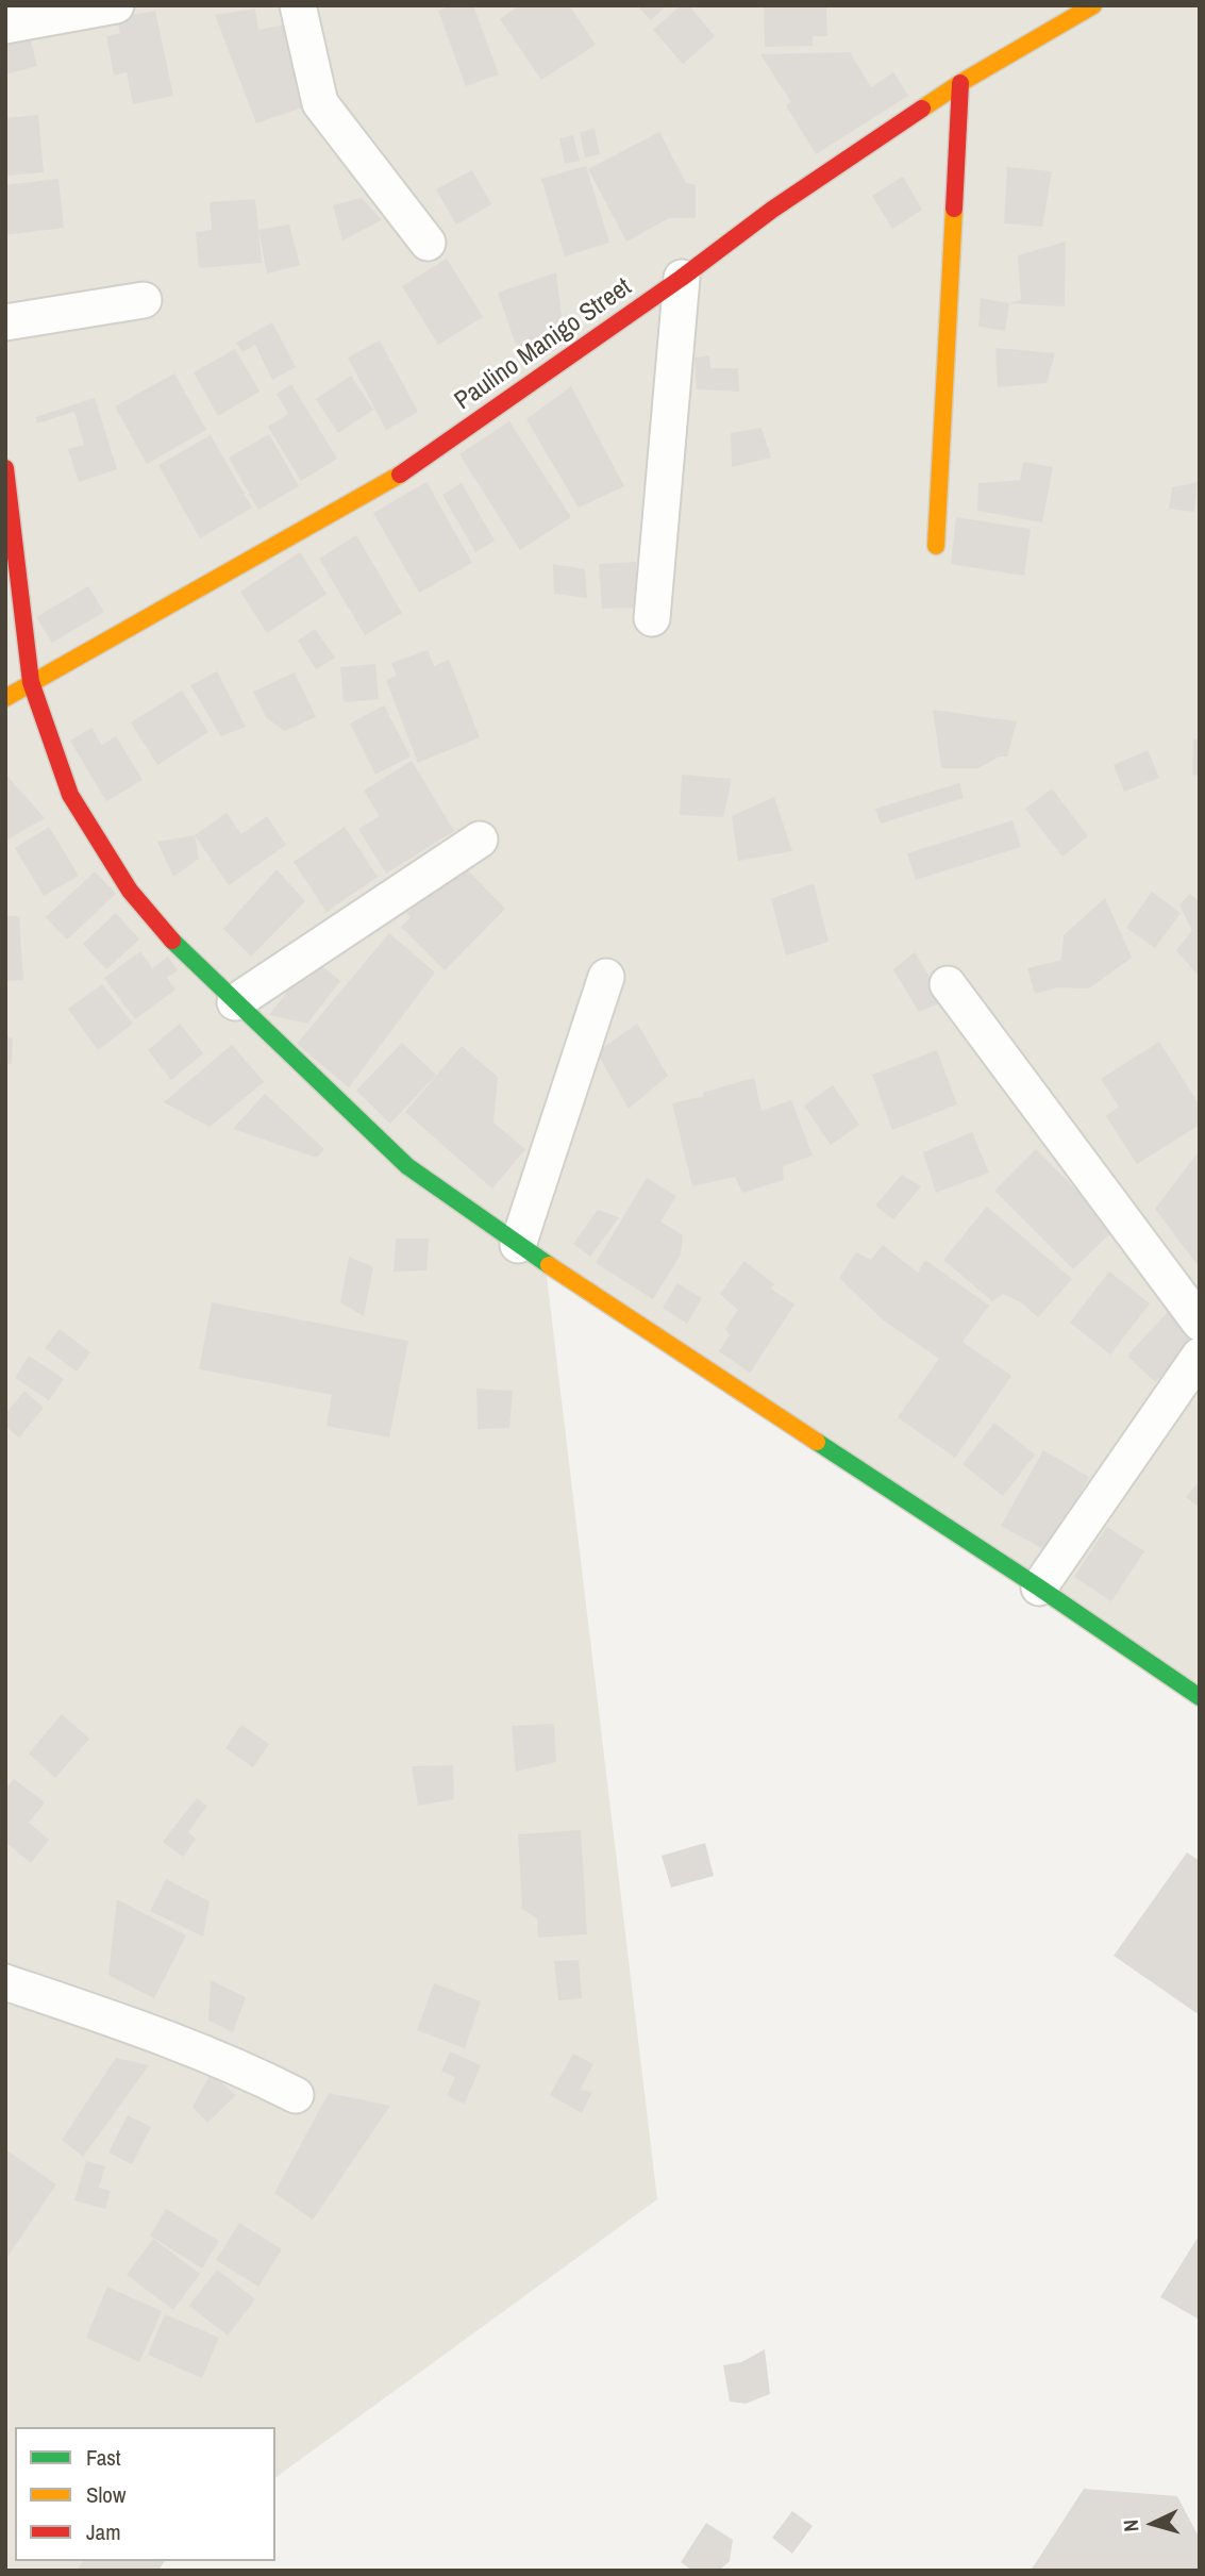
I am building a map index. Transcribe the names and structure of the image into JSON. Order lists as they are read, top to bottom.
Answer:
{
  "streets": {
    "street": ["Paulino Manigo Street"]
  },
  "legend": ["Fast", "Slow", "Jam"],
  "north": "left"
}
